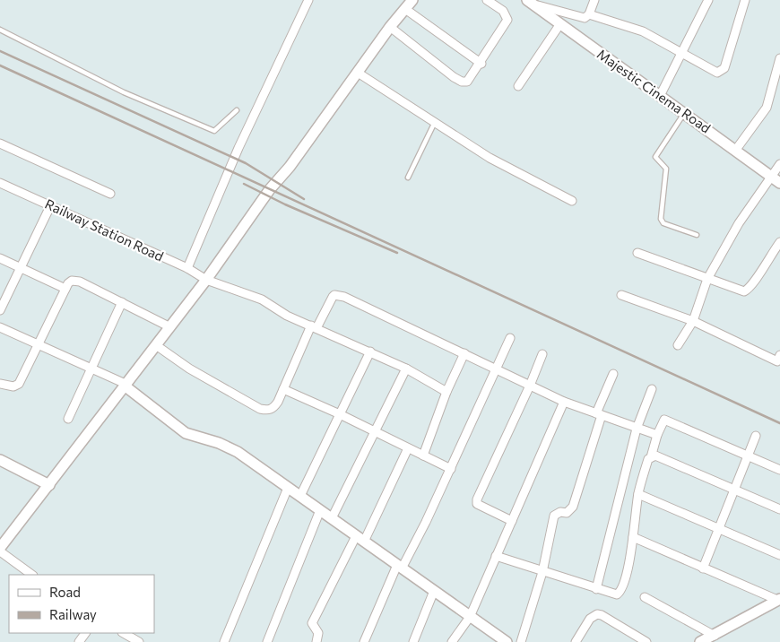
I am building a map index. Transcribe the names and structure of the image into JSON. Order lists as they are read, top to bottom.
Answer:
{
  "streets": {
    "street": ["Majestic Cinema Road", "Railway Station Road"]
  },
  "legend": ["Road", "Railway"]
}
